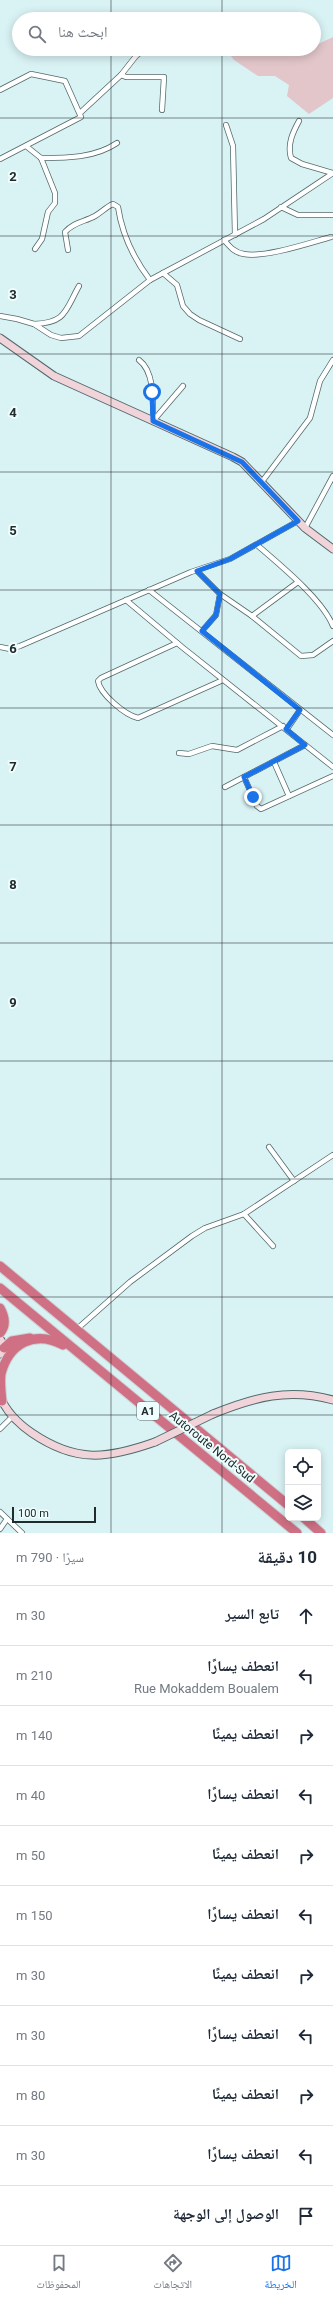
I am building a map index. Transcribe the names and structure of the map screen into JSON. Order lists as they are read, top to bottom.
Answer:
{
  "streets": {
    "highway": ["A1", "Autoroute Nord-Sud"]
  },
  "scale_bar": "100 m",
  "page": {
    "search": "ابحث هنا",
    "scale": "100 m",
    "heading": ["10 دقيقة", "سيرًا · 790 m"],
    "list": [
      ["تابع السير", "30 m"],
      ["انعطف يسارًا", "Rue Mokaddem Boualem", "210 m"],
      ["انعطف يمينًا", "140 m"],
      ["انعطف يسارًا", "40 m"],
      ["انعطف يمينًا", "50 m"],
      ["انعطف يسارًا", "150 m"],
      ["انعطف يمينًا", "30 m"],
      ["انعطف يسارًا", "30 m"],
      ["انعطف يمينًا", "80 m"],
      ["انعطف يسارًا", "30 m"],
      "الوصول إلى الوجهة"
    ],
    "nav": ["الخريطة", "الاتجاهات", "المحفوظات"]
  },
  "grid": {
    "rows": [
      "2",
      "3",
      "4",
      "5",
      "6",
      "7",
      "8",
      "9"
    ]
  }
}
